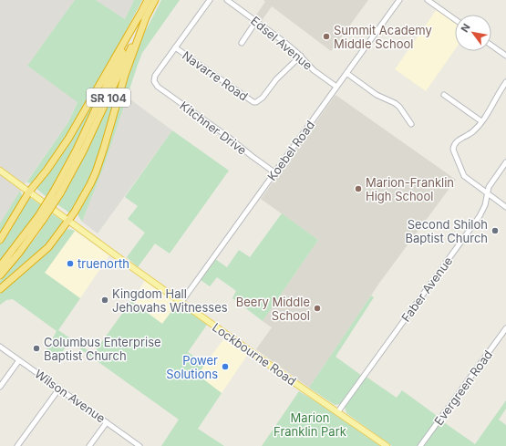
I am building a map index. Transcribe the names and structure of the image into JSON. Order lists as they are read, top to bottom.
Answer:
{
  "streets": {
    "highway": ["SR 104"],
    "main road": ["Lockbourne Road"],
    "street": [
      "Edsel Avenue",
      "Navarre Road",
      "Kitchner Drive",
      "Koebel Road",
      "Faber Avenue",
      "Evergreen Road",
      "Wilson Avenue"
    ]
  },
  "crossings": [
    ["Edsel Avenue", "Navarre Road"],
    ["Edsel Avenue", "Koebel Road"],
    ["Navarre Road", "Kitchner Drive"],
    ["Kitchner Drive", "Koebel Road"],
    ["Koebel Road", "Lockbourne Road"],
    ["Faber Avenue", "Lockbourne Road"]
  ],
  "parks": ["Marion Franklin Park"],
  "places": [
    "Summit Academy Middle School",
    "Marion-Franklin High School",
    "Second Shiloh Baptist Church",
    "truenorth",
    "Kingdom Hall Jehovahs Witnesses",
    "Beery Middle School",
    "Columbus Enterprise Baptist Church",
    "Power Solutions"
  ],
  "north": "top left"
}
